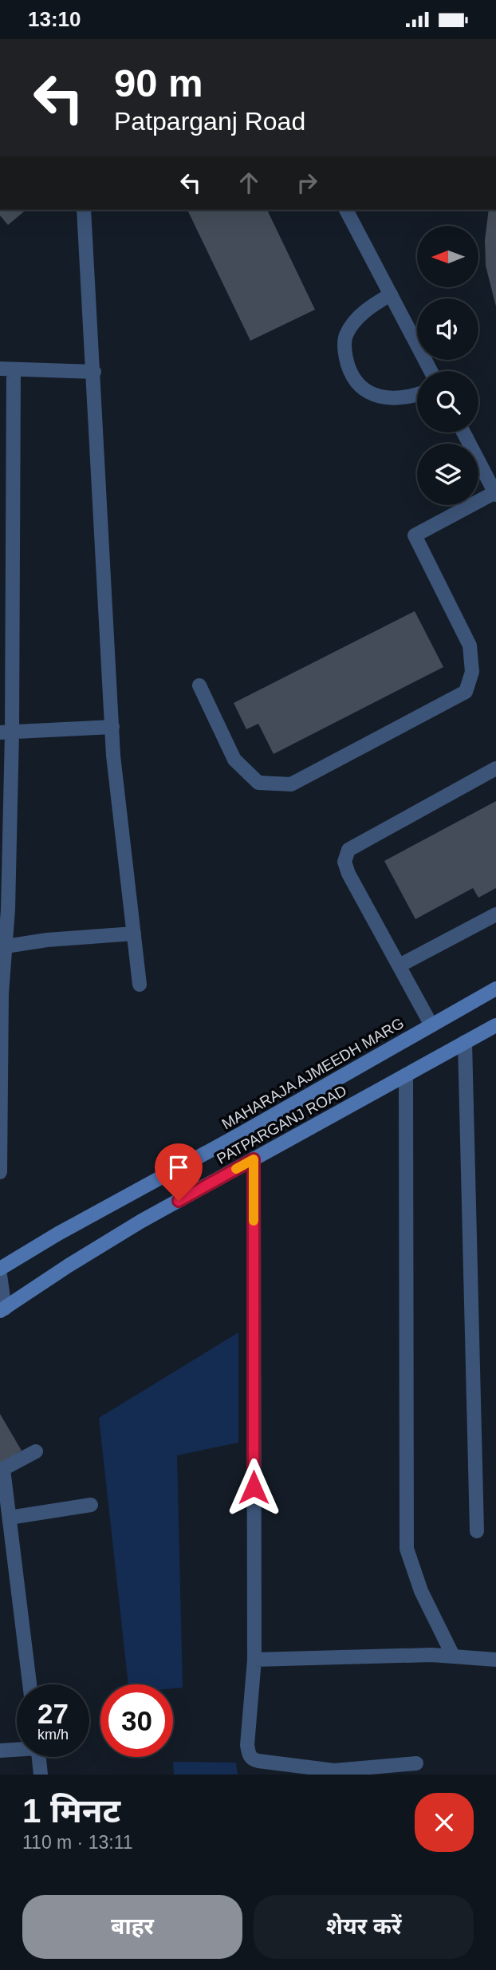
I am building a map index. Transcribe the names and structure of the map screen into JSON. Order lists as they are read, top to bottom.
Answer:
{
  "streets": {
    "main road": ["MAHARAJA AJMEEDH MARG", "PATPARGANJ ROAD"]
  },
  "north": "left",
  "page": {
    "status": "13:10",
    "turn": ["90 m", "Patparganj Road"],
    "speed": "27 km/h",
    "limit": "30",
    "heading": ["1 मिनट", "110 m · 13:11"],
    "buttons": ["बाहर", "शेयर करें"]
  }
}
